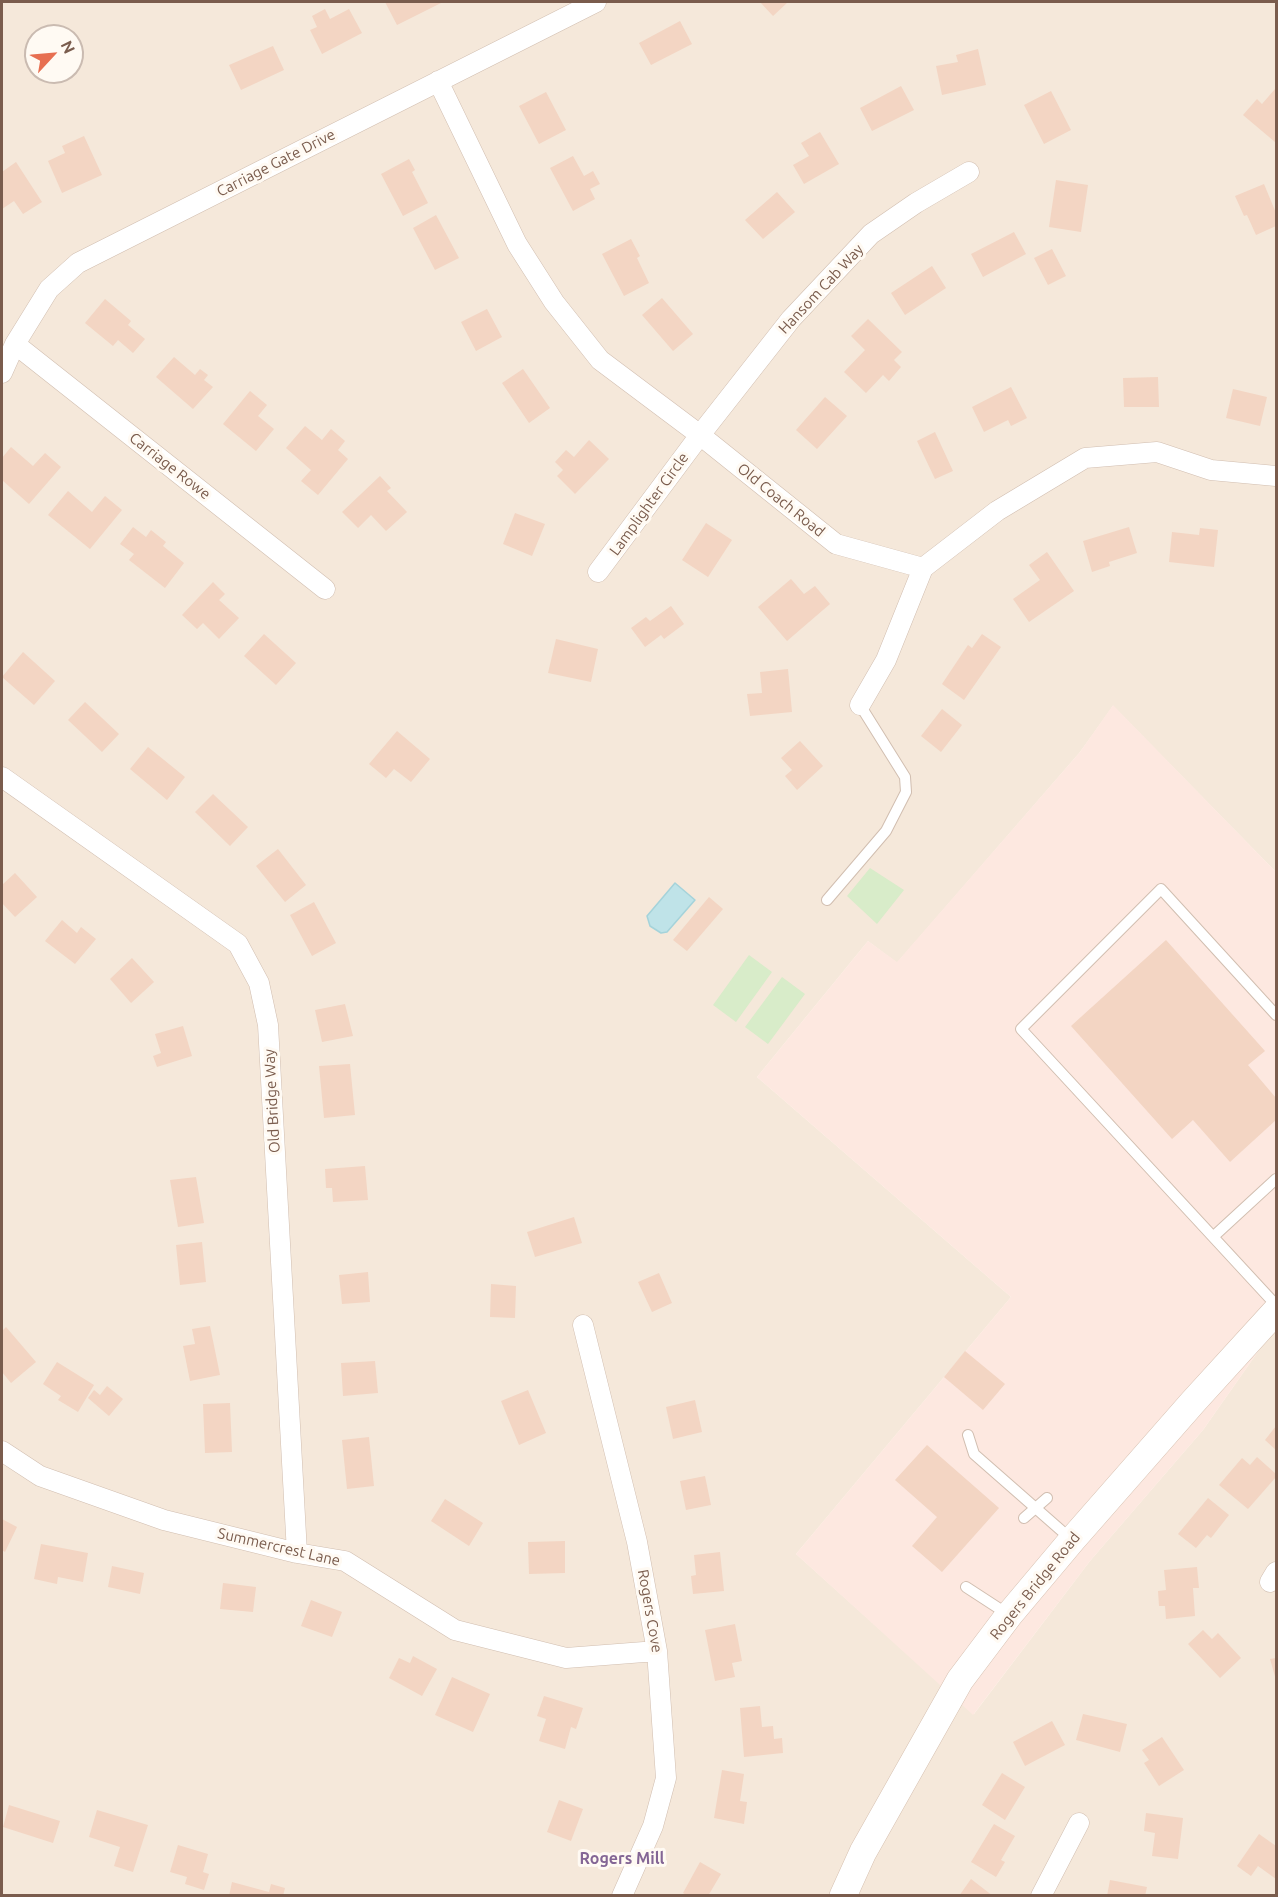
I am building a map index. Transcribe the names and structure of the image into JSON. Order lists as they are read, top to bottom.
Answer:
{
  "streets": {
    "street": [
      "Carriage Gate Drive",
      "Hansom Cab Way",
      "Carriage Rowe",
      "Old Coach Road",
      "Lamplighter Circle",
      "Old Bridge Way",
      "Summercrest Lane",
      "Rogers Bridge Road",
      "Rogers Cove"
    ]
  },
  "crossings": [
    ["Carriage Gate Drive", "Carriage Rowe"],
    ["Carriage Gate Drive", "Old Coach Road"],
    ["Hansom Cab Way", "Old Coach Road"],
    ["Hansom Cab Way", "Lamplighter Circle"],
    ["Old Coach Road", "Lamplighter Circle"],
    ["Old Bridge Way", "Summercrest Lane"],
    ["Summercrest Lane", "Rogers Cove"]
  ],
  "districts": ["Rogers Mill"],
  "north": "top right"
}
